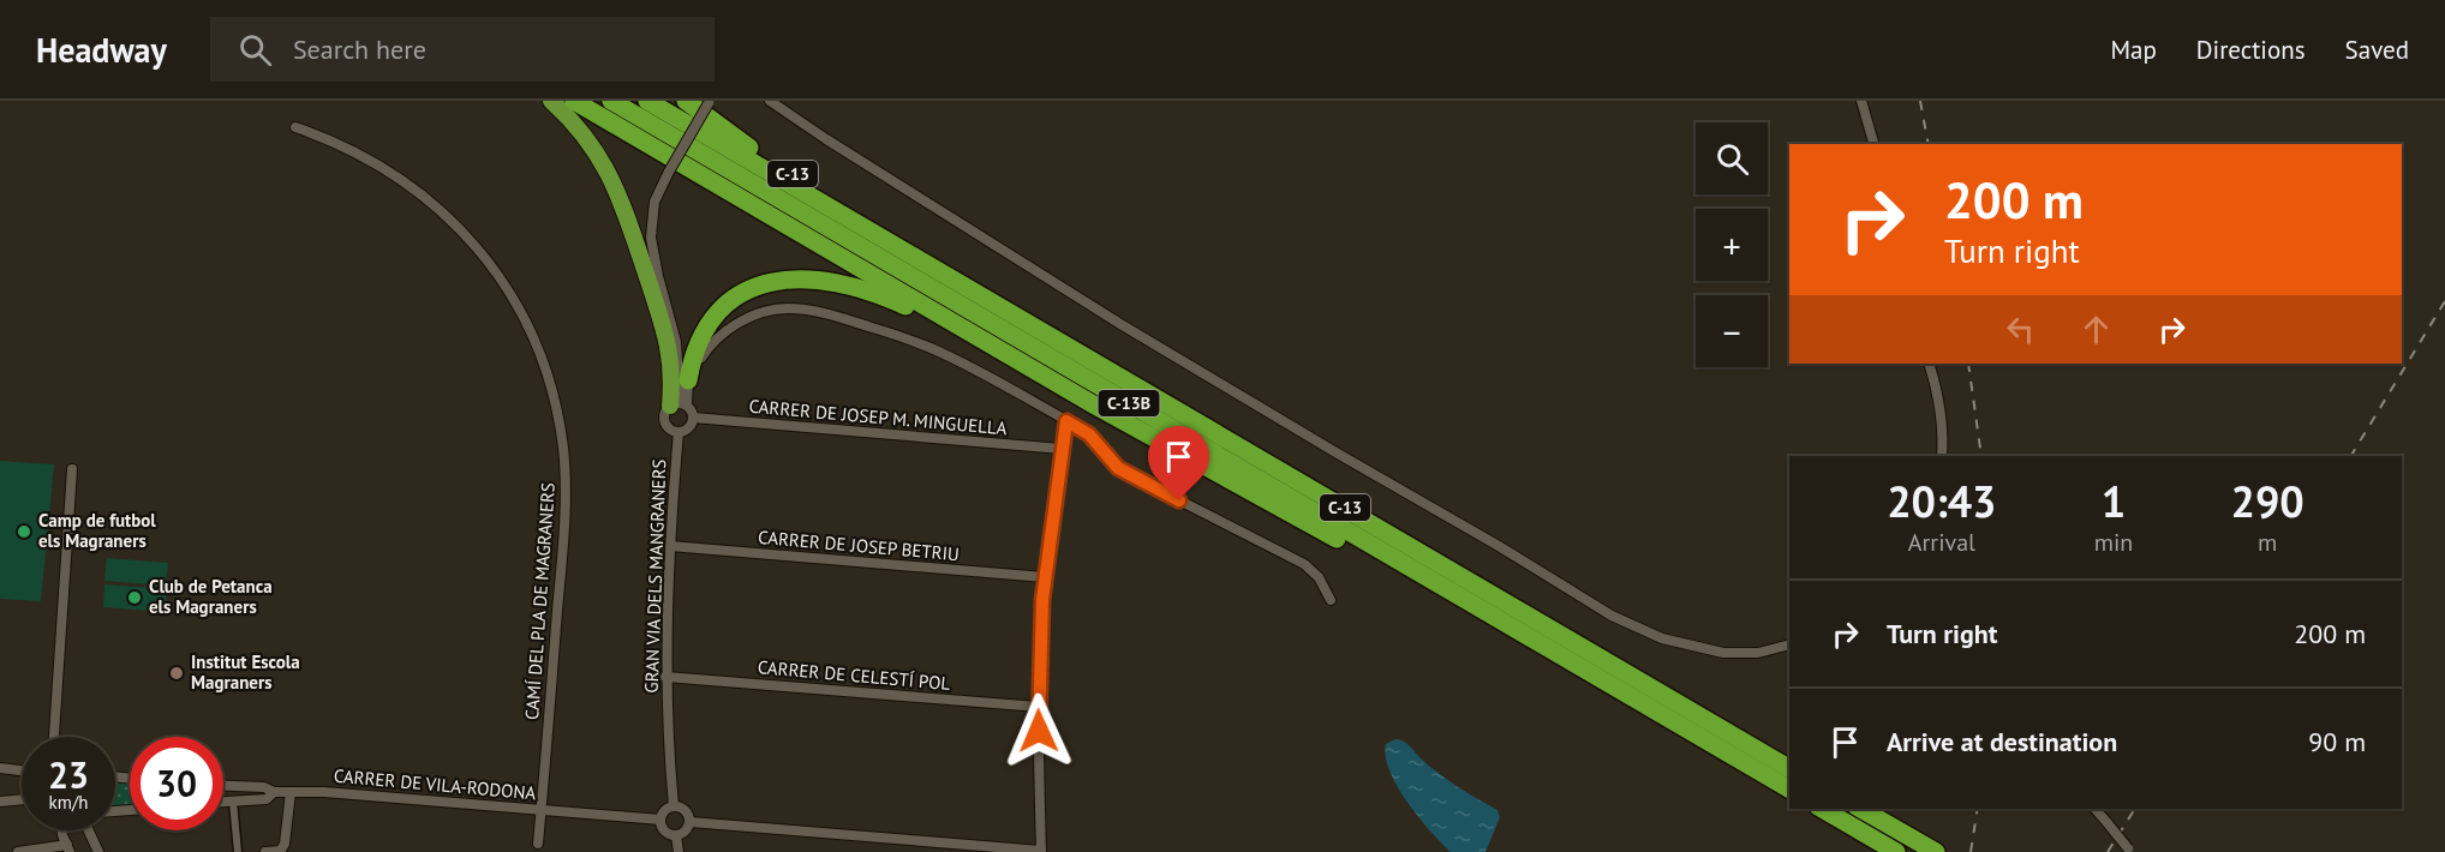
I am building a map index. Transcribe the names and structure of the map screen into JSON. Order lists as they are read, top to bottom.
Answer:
{
  "streets": {
    "highway": ["C-13", "C-13B"],
    "street": [
      "CARRER DE JOSEP M. MINGUELLA",
      "CARRER DE JOSEP BETRIU",
      "GRAN VIA DELS MANGRANERS",
      "CAMÍ DEL PLA DE MAGRANERS",
      "CARRER DE CELESTÍ POL",
      "CARRER DE VILA-RODONA"
    ]
  },
  "crossings": [
    ["C-13", "C-13B"],
    ["CARRER DE JOSEP M. MINGUELLA", "GRAN VIA DELS MANGRANERS"],
    ["CARRER DE JOSEP BETRIU", "GRAN VIA DELS MANGRANERS"],
    ["GRAN VIA DELS MANGRANERS", "CARRER DE CELESTÍ POL"],
    ["GRAN VIA DELS MANGRANERS", "CARRER DE VILA-RODONA"],
    ["CAMÍ DEL PLA DE MAGRANERS", "CARRER DE VILA-RODONA"]
  ],
  "places": ["Camp de futbol els Magraners", "Club de Petanca els Magraners", "Institut Escola Magraners"],
  "page": {
    "header": "Headway",
    "search": "Search here",
    "nav": ["Map", "Directions", "Saved"],
    "map_buttons": ["+", "−"],
    "turn": ["200 m", "Turn right"],
    "eta": [
      "20:43",
      "Arrival",
      "1",
      "min",
      "290",
      "m"
    ],
    "list": [
      {
        "name": "Turn right",
        "value": "200 m"
      },
      {
        "name": "Arrive at destination",
        "value": "90 m"
      }
    ],
    "speed": "23 km/h",
    "limit": "30"
  }
}
